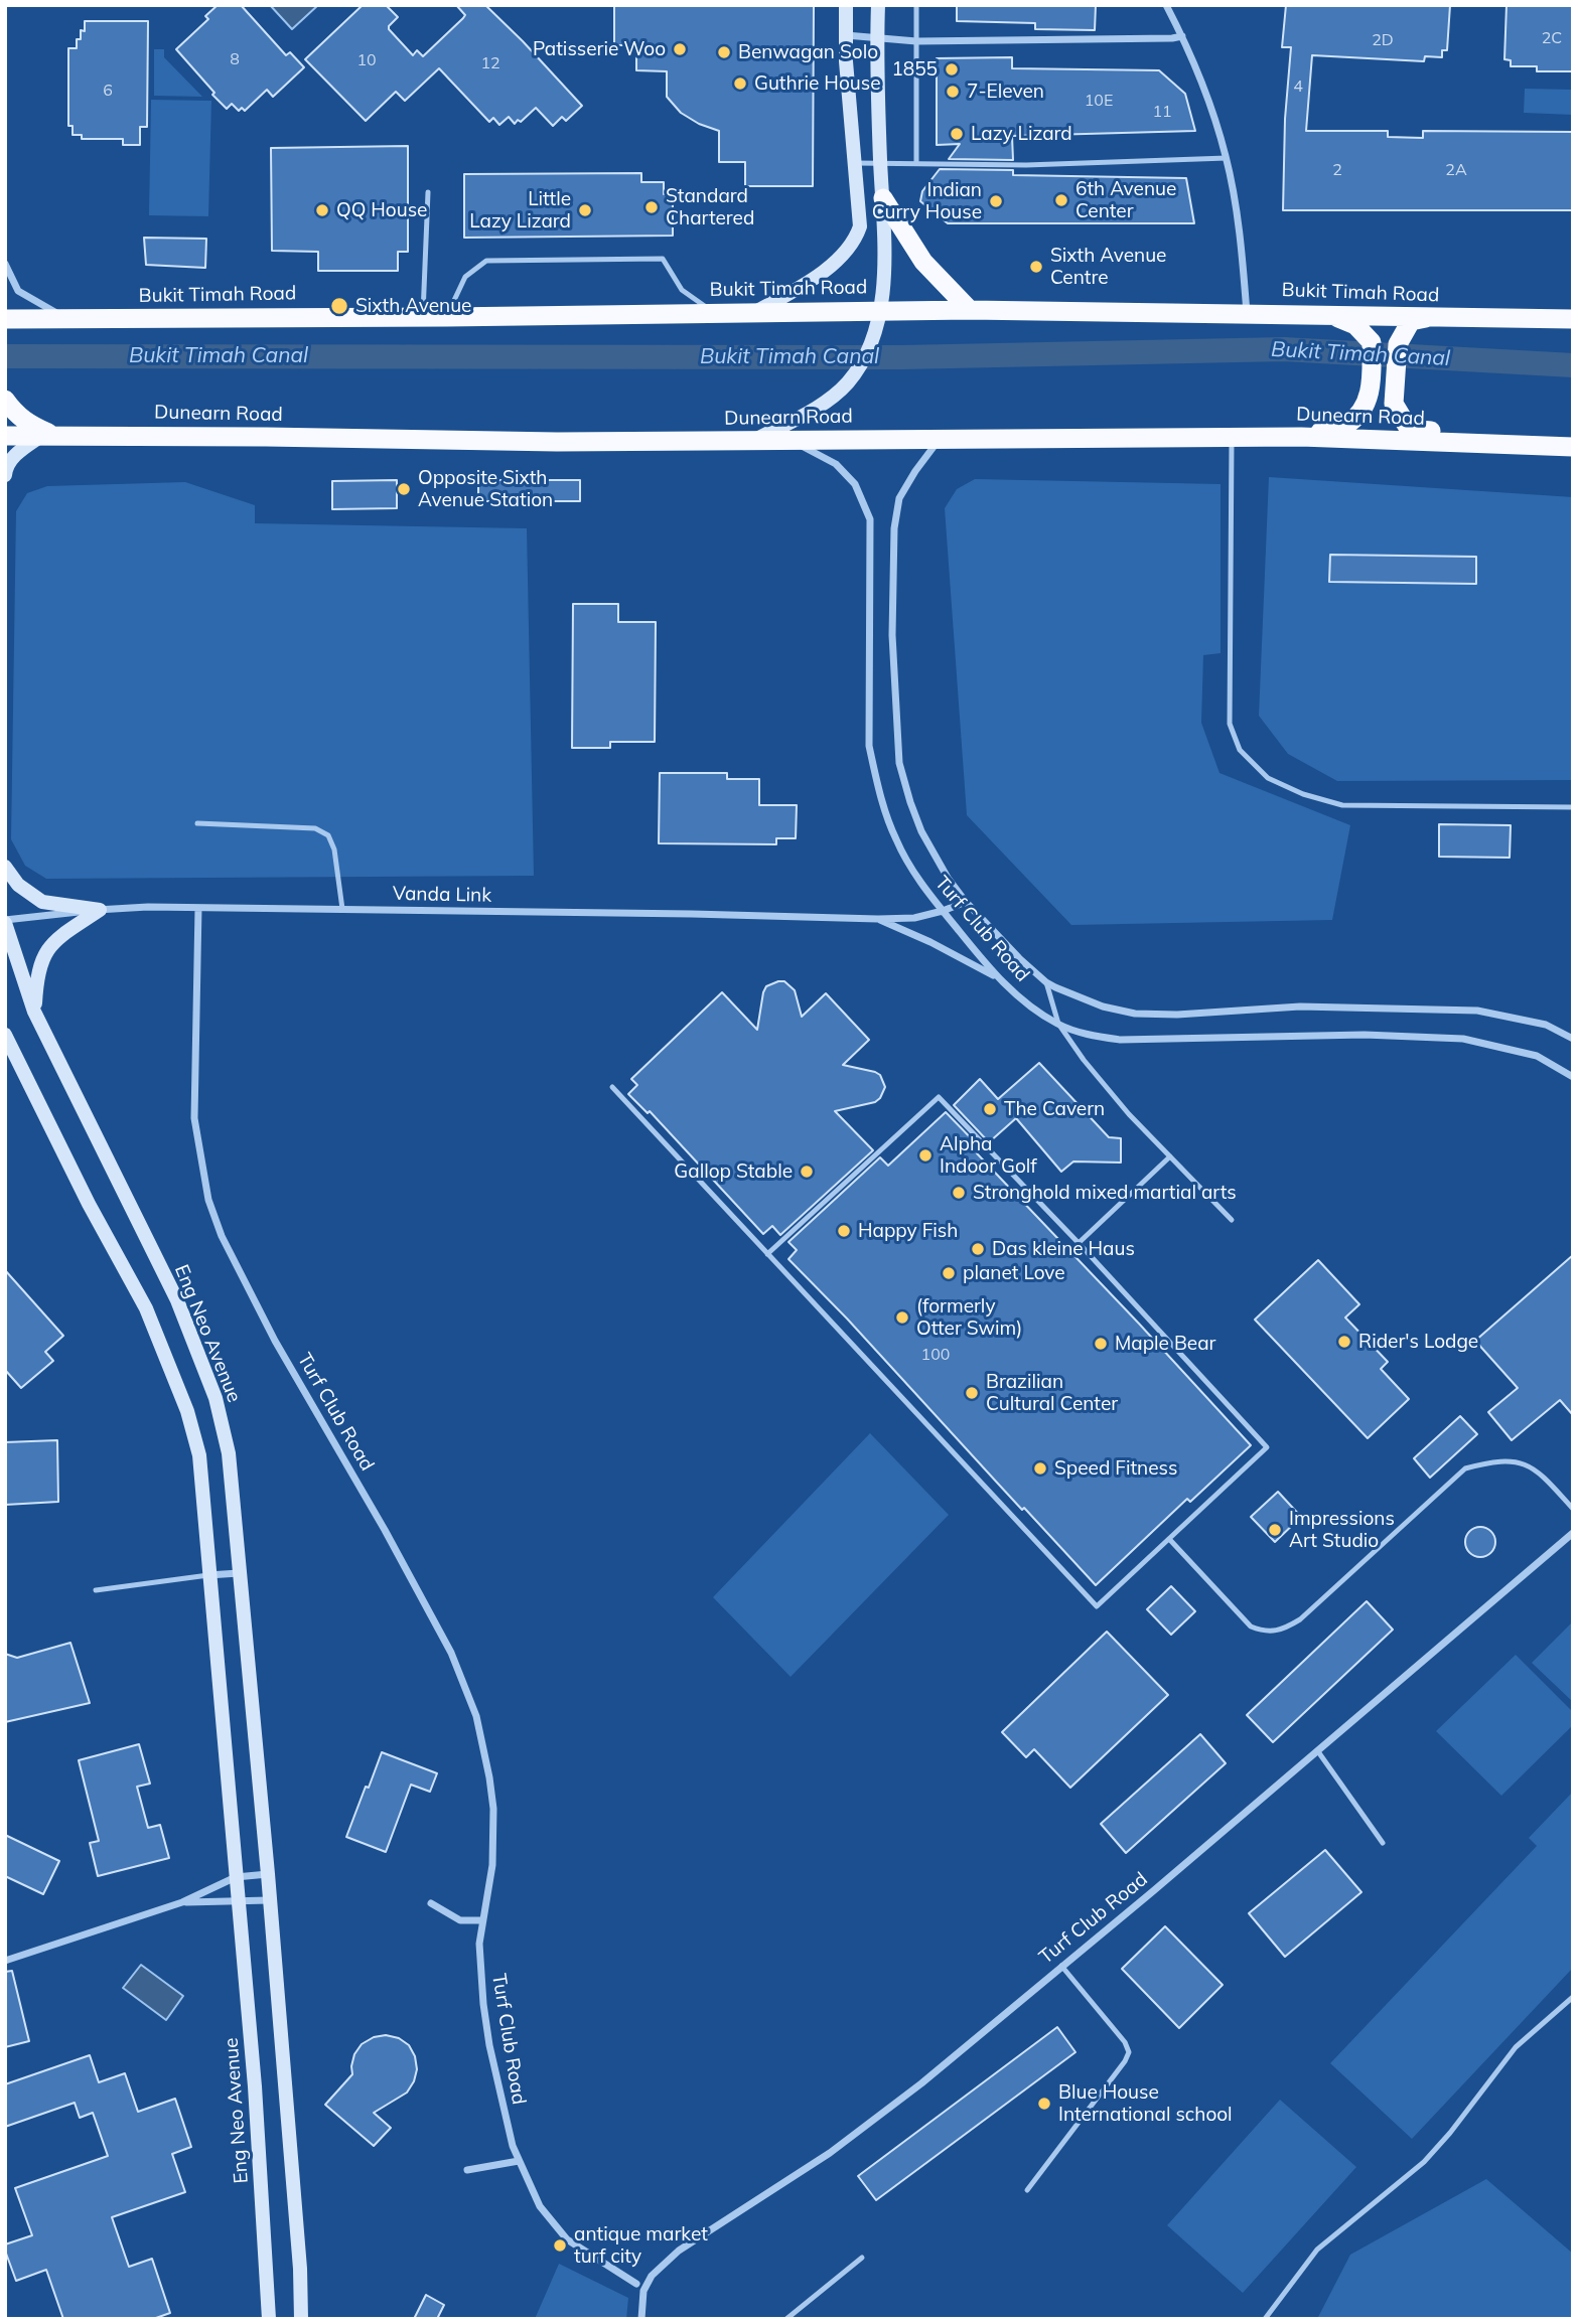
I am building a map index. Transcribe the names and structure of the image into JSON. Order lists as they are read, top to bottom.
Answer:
{
  "streets": {
    "highway": ["Bukit Timah Road", "Dunearn Road"],
    "main road": ["Eng Neo Avenue"],
    "street": ["Vanda Link", "Turf Club Road"]
  },
  "crossings": [
    ["Dunearn Road", "Turf Club Road"],
    ["Vanda Link", "Turf Club Road"],
    ["Vanda Link", "Eng Neo Avenue"]
  ],
  "water": ["Bukit Timah Canal"],
  "places": [
    "Patisserie Woo",
    "Benwagan Solo",
    "1855",
    "Guthrie House",
    "7-Eleven",
    "Lazy Lizard",
    "6th Avenue Center",
    "Indian Curry House",
    "Standard Chartered",
    "QQ House",
    "Little Lazy Lizard",
    "Sixth Avenue Centre",
    "Sixth Avenue",
    "Opposite Sixth Avenue Station",
    "The Cavern",
    "Alpha Indoor Golf",
    "Gallop Stable",
    "Stronghold mixed martial arts",
    "Happy Fish",
    "Das kleine Haus",
    "planet Love",
    "(formerly Otter Swim)",
    "Rider's Lodge",
    "Maple Bear",
    "Brazilian Cultural Center",
    "Speed Fitness",
    "Impressions Art Studio",
    "Blue House International school",
    "antique market turf city"
  ],
  "house_numbers": [
    "2C",
    "2D",
    "8",
    "10",
    "12",
    "4",
    "6",
    "10E",
    "11",
    "2",
    "2A",
    "100"
  ]
}
